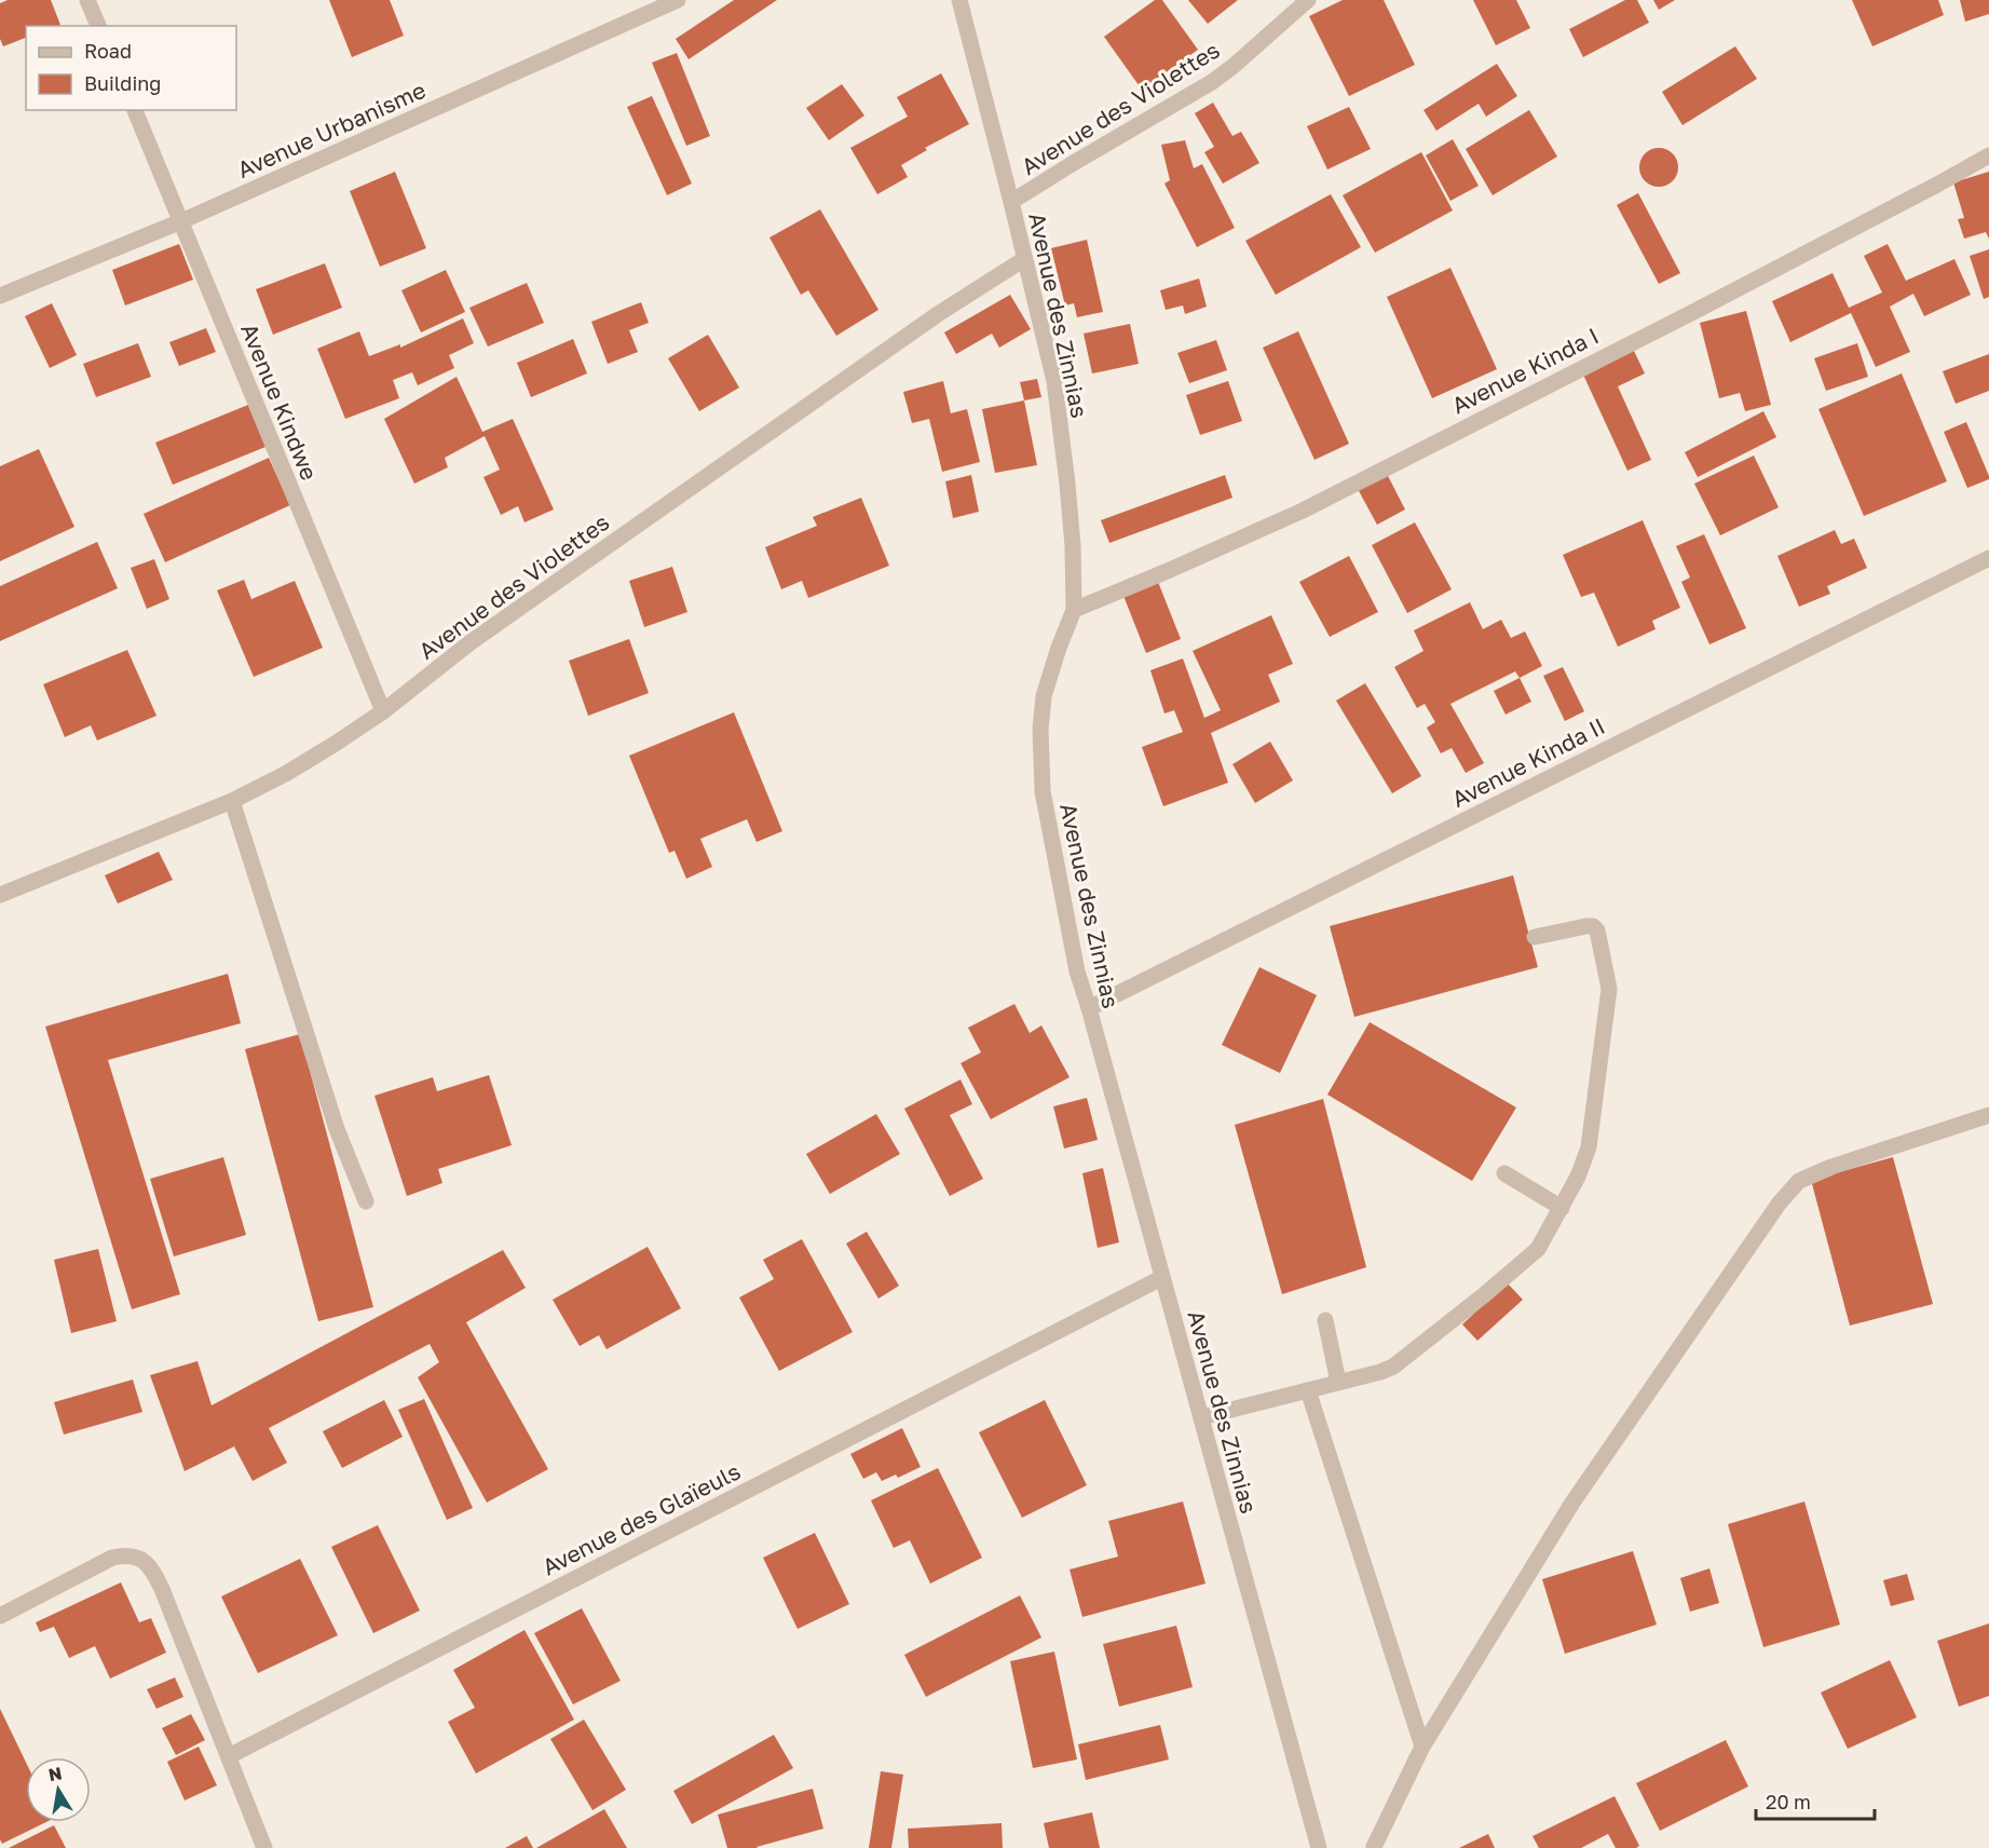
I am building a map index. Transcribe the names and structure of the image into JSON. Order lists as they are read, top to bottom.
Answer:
{
  "streets": {
    "street": [
      "Avenue des Violettes",
      "Avenue Urbanisme",
      "Avenue des Zinnias",
      "Avenue Kinda I",
      "Avenue Kindwe",
      "Avenue Kinda II",
      "Avenue des Glaïeuls"
    ]
  },
  "crossings": [
    ["Avenue des Violettes", "Avenue des Zinnias"],
    ["Avenue des Violettes", "Avenue Kindwe"],
    ["Avenue Urbanisme", "Avenue Kindwe"],
    ["Avenue des Zinnias", "Avenue Kinda I"],
    ["Avenue des Zinnias", "Avenue Kinda II"],
    ["Avenue des Zinnias", "Avenue des Glaïeuls"]
  ],
  "legend": ["Road", "Building"],
  "scale_bar": "20 m",
  "north": "top"
}
